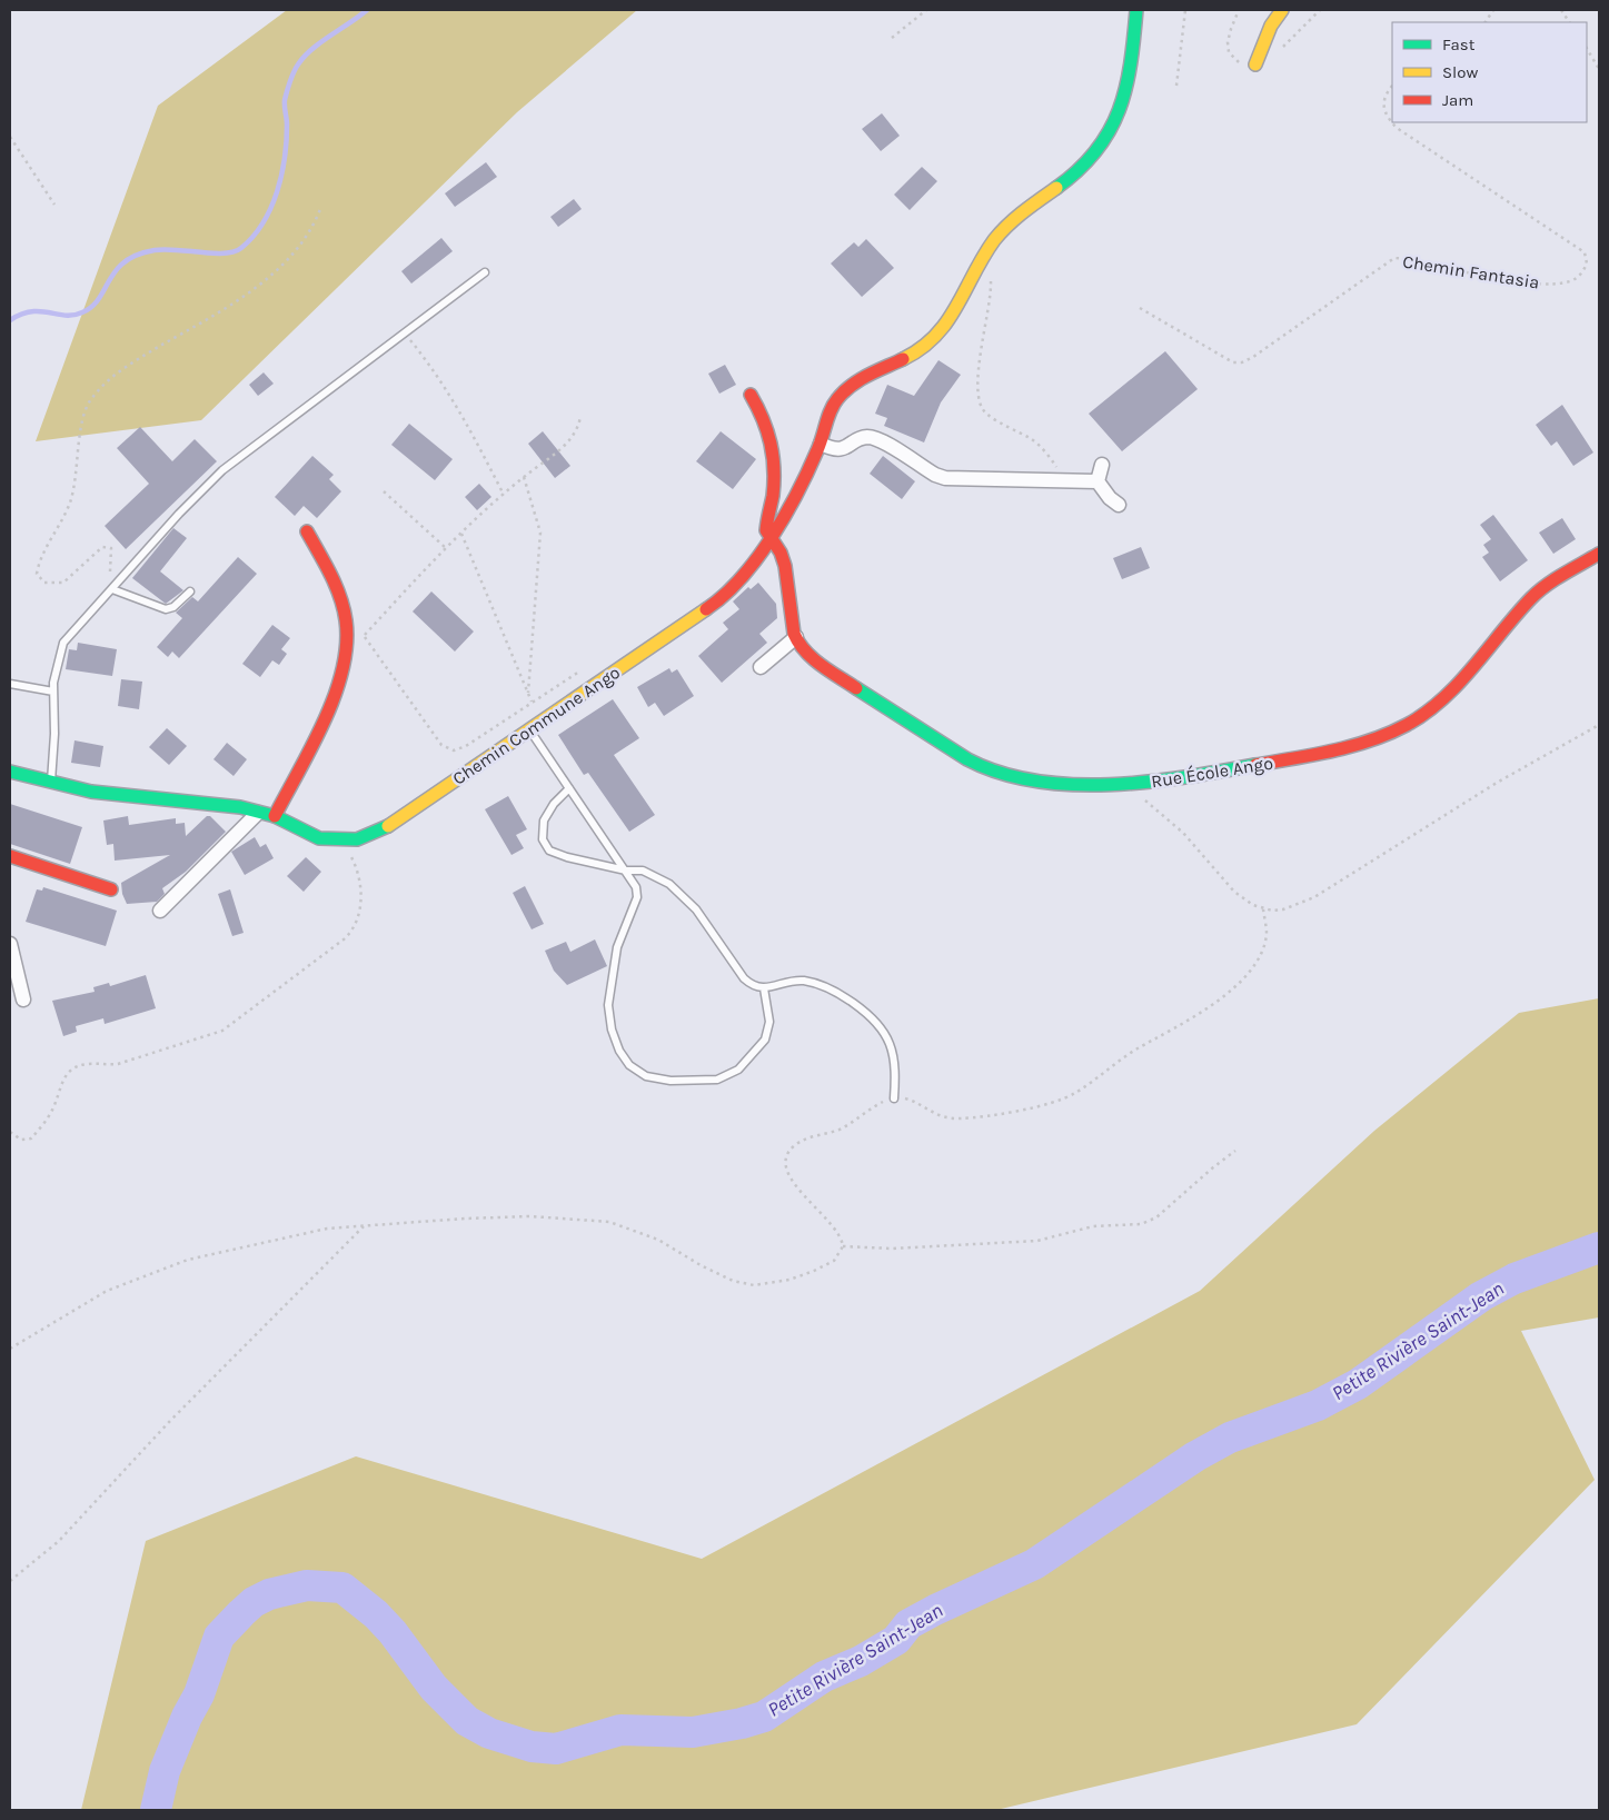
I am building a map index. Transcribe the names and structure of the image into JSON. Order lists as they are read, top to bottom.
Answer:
{
  "streets": {
    "street": ["Chemin Commune Ango", "Rue École Ango"],
    "path": ["Chemin Fantasia"]
  },
  "crossings": [
    ["Chemin Commune Ango", "Rue École Ango"]
  ],
  "water": ["Petite Rivière Saint-Jean"],
  "legend": ["Fast", "Slow", "Jam"]
}
